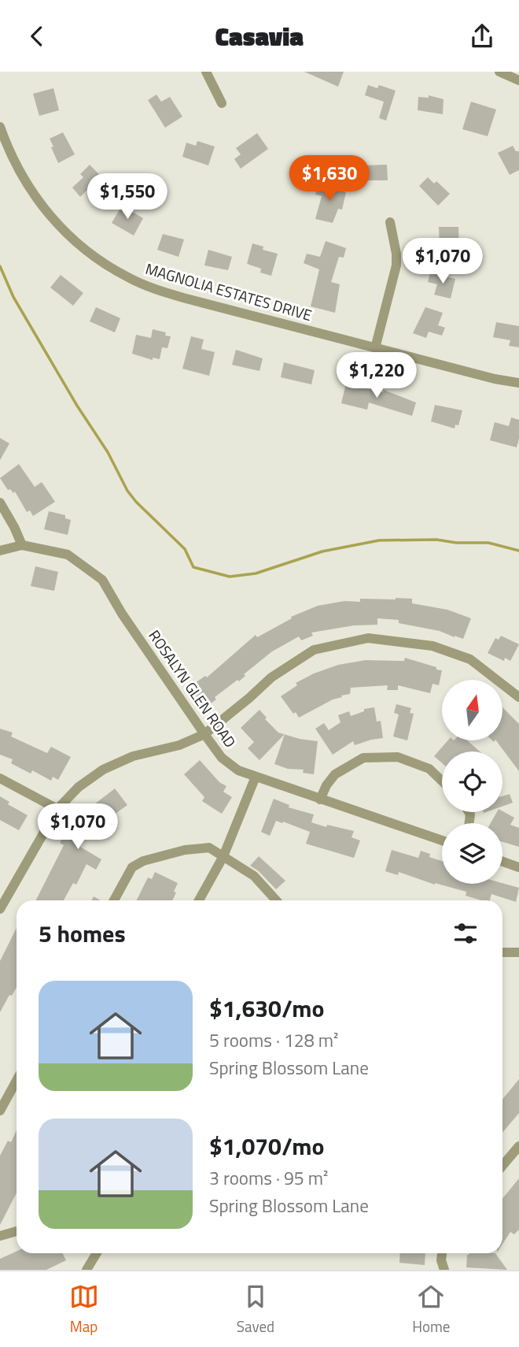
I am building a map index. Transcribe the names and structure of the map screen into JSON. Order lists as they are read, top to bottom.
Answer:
{
  "streets": {
    "street": ["MAGNOLIA ESTATES DRIVE", "ROSALYN GLEN ROAD"]
  },
  "north": "top",
  "page": {
    "header": "Casavia",
    "price": [
      "$1,630",
      "$1,550",
      "$1,070",
      "$1,220",
      "$1,070"
    ],
    "heading": "5 homes",
    "list": [
      {
        "name": "$1,630/mo",
        "note": "5 rooms · 128 m² · Spring Blossom Lane"
      },
      {
        "name": "$1,070/mo",
        "note": "3 rooms · 95 m² · Spring Blossom Lane"
      }
    ],
    "tabs": ["Map", "Saved", "Home"]
  }
}
